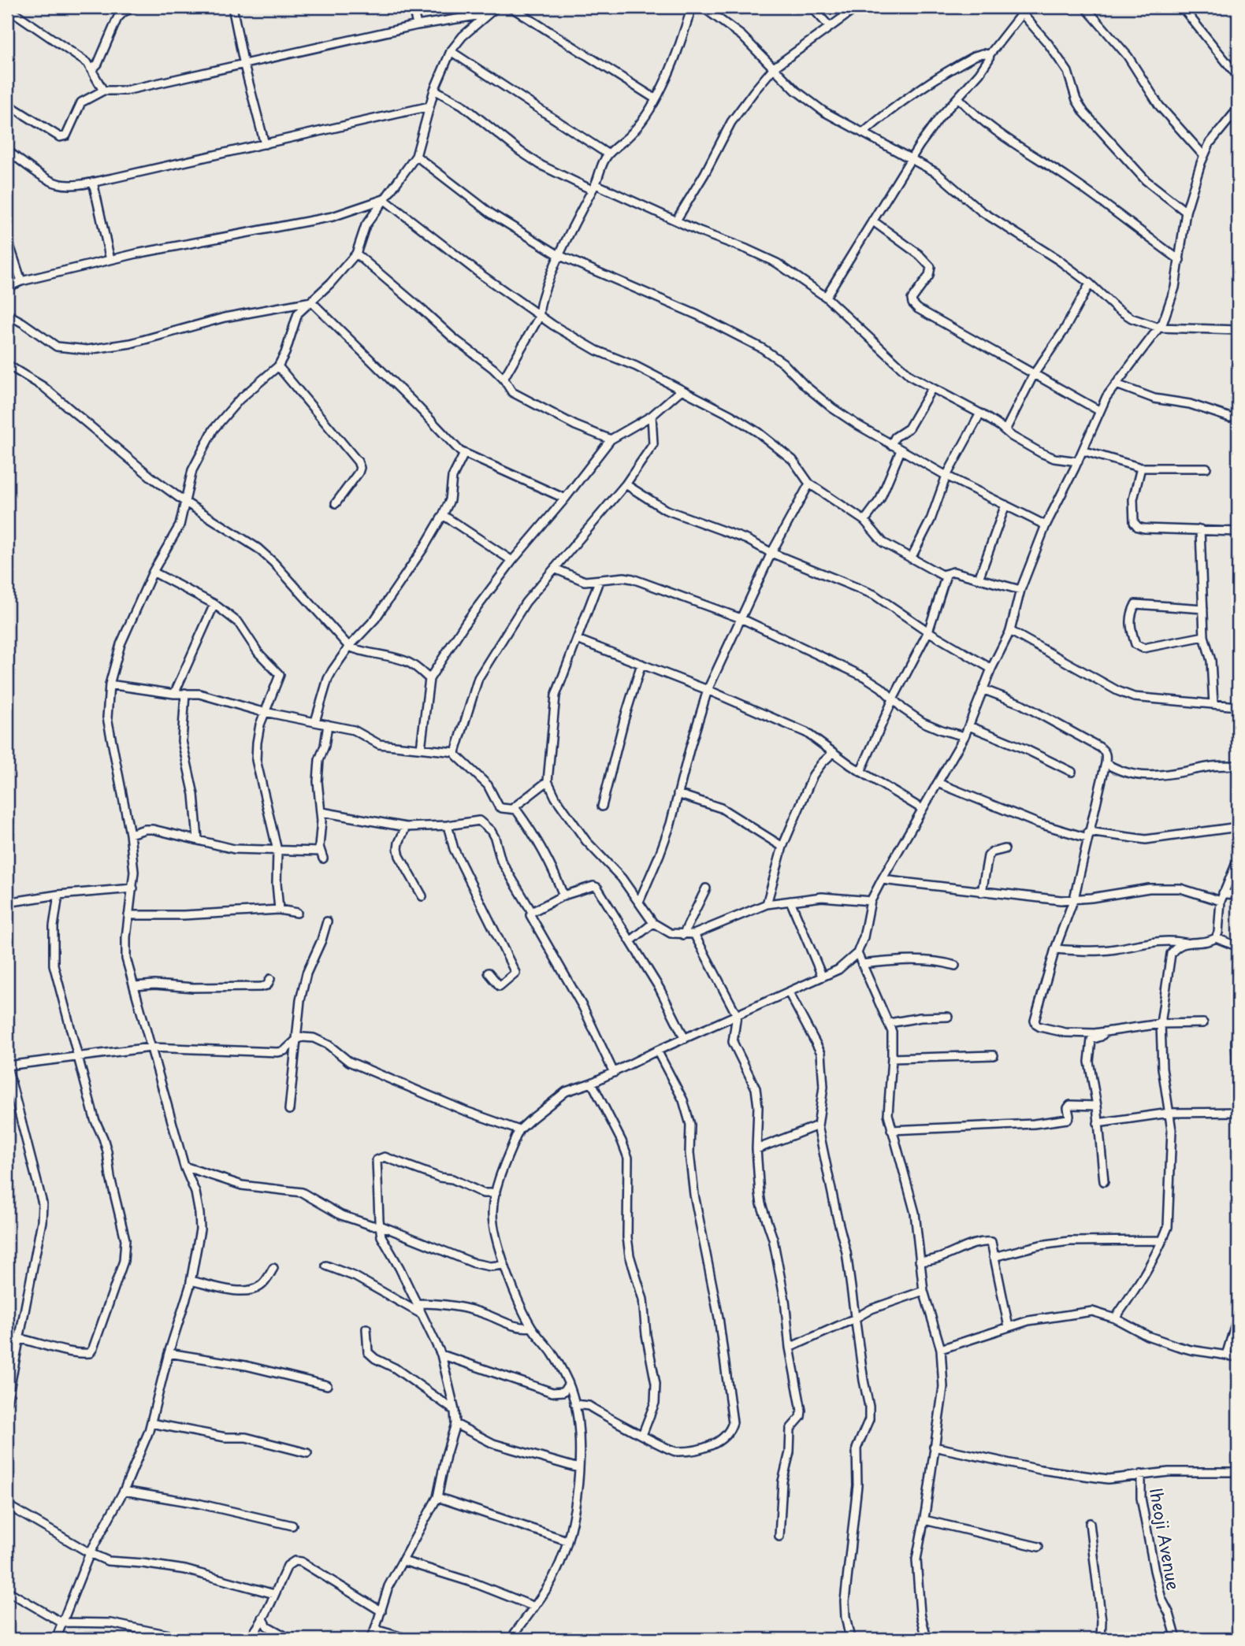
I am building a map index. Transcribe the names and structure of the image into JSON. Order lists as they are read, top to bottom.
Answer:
{
  "streets": {
    "street": ["Iheoji Avenue"]
  }
}
